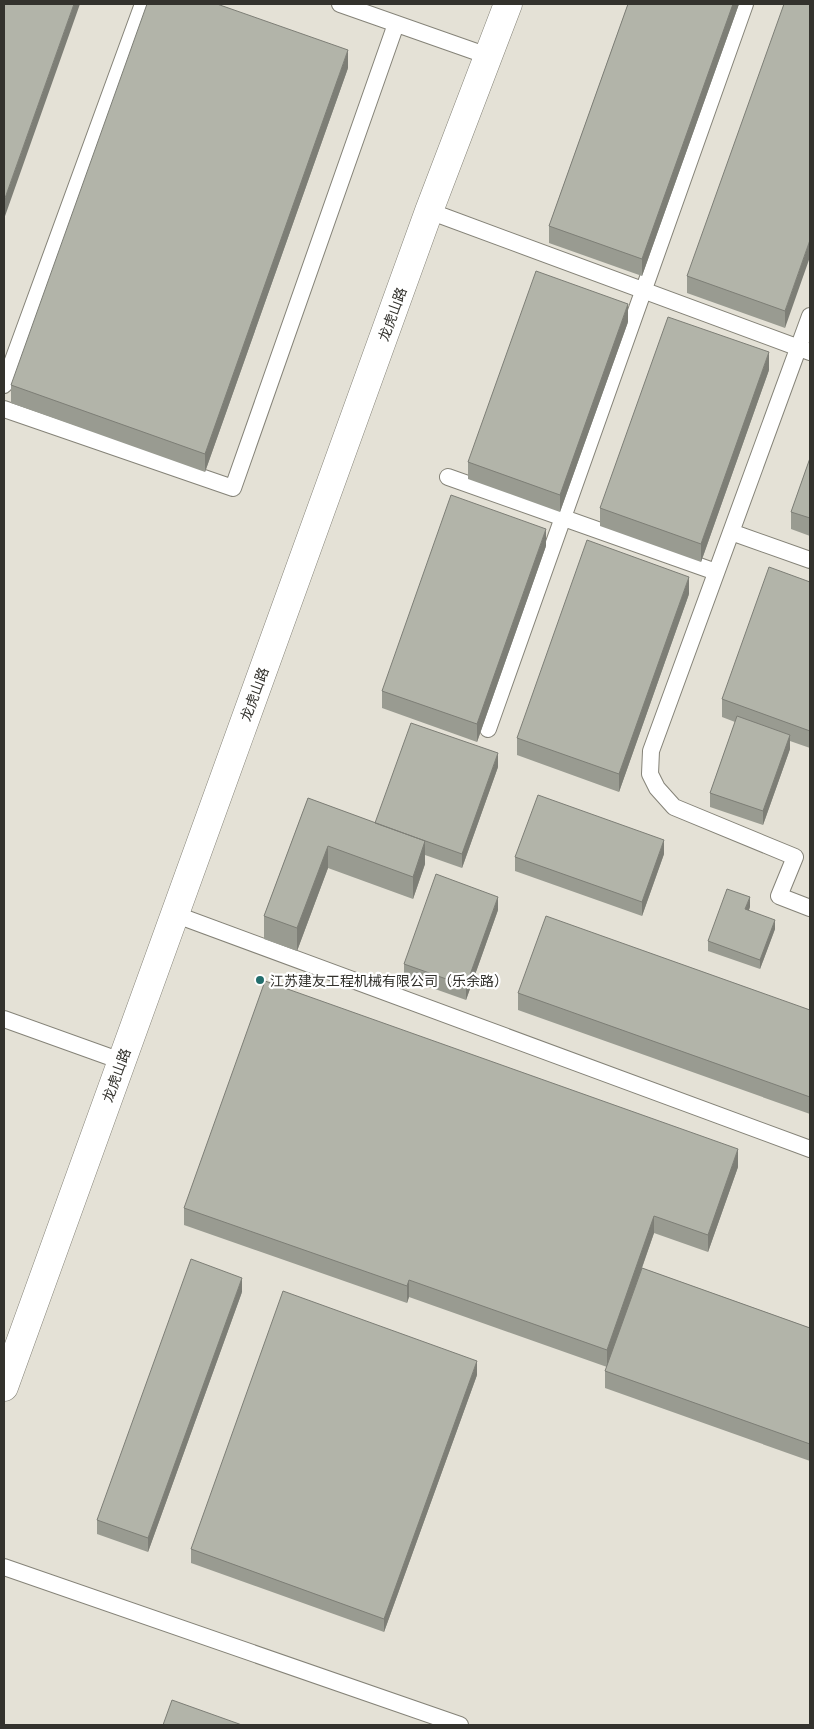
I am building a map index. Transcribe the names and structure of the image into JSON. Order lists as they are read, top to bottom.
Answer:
{
  "streets": {
    "street": ["龙虎山路"]
  },
  "places": ["江苏建友工程机械有限公司（乐余路）"]
}
